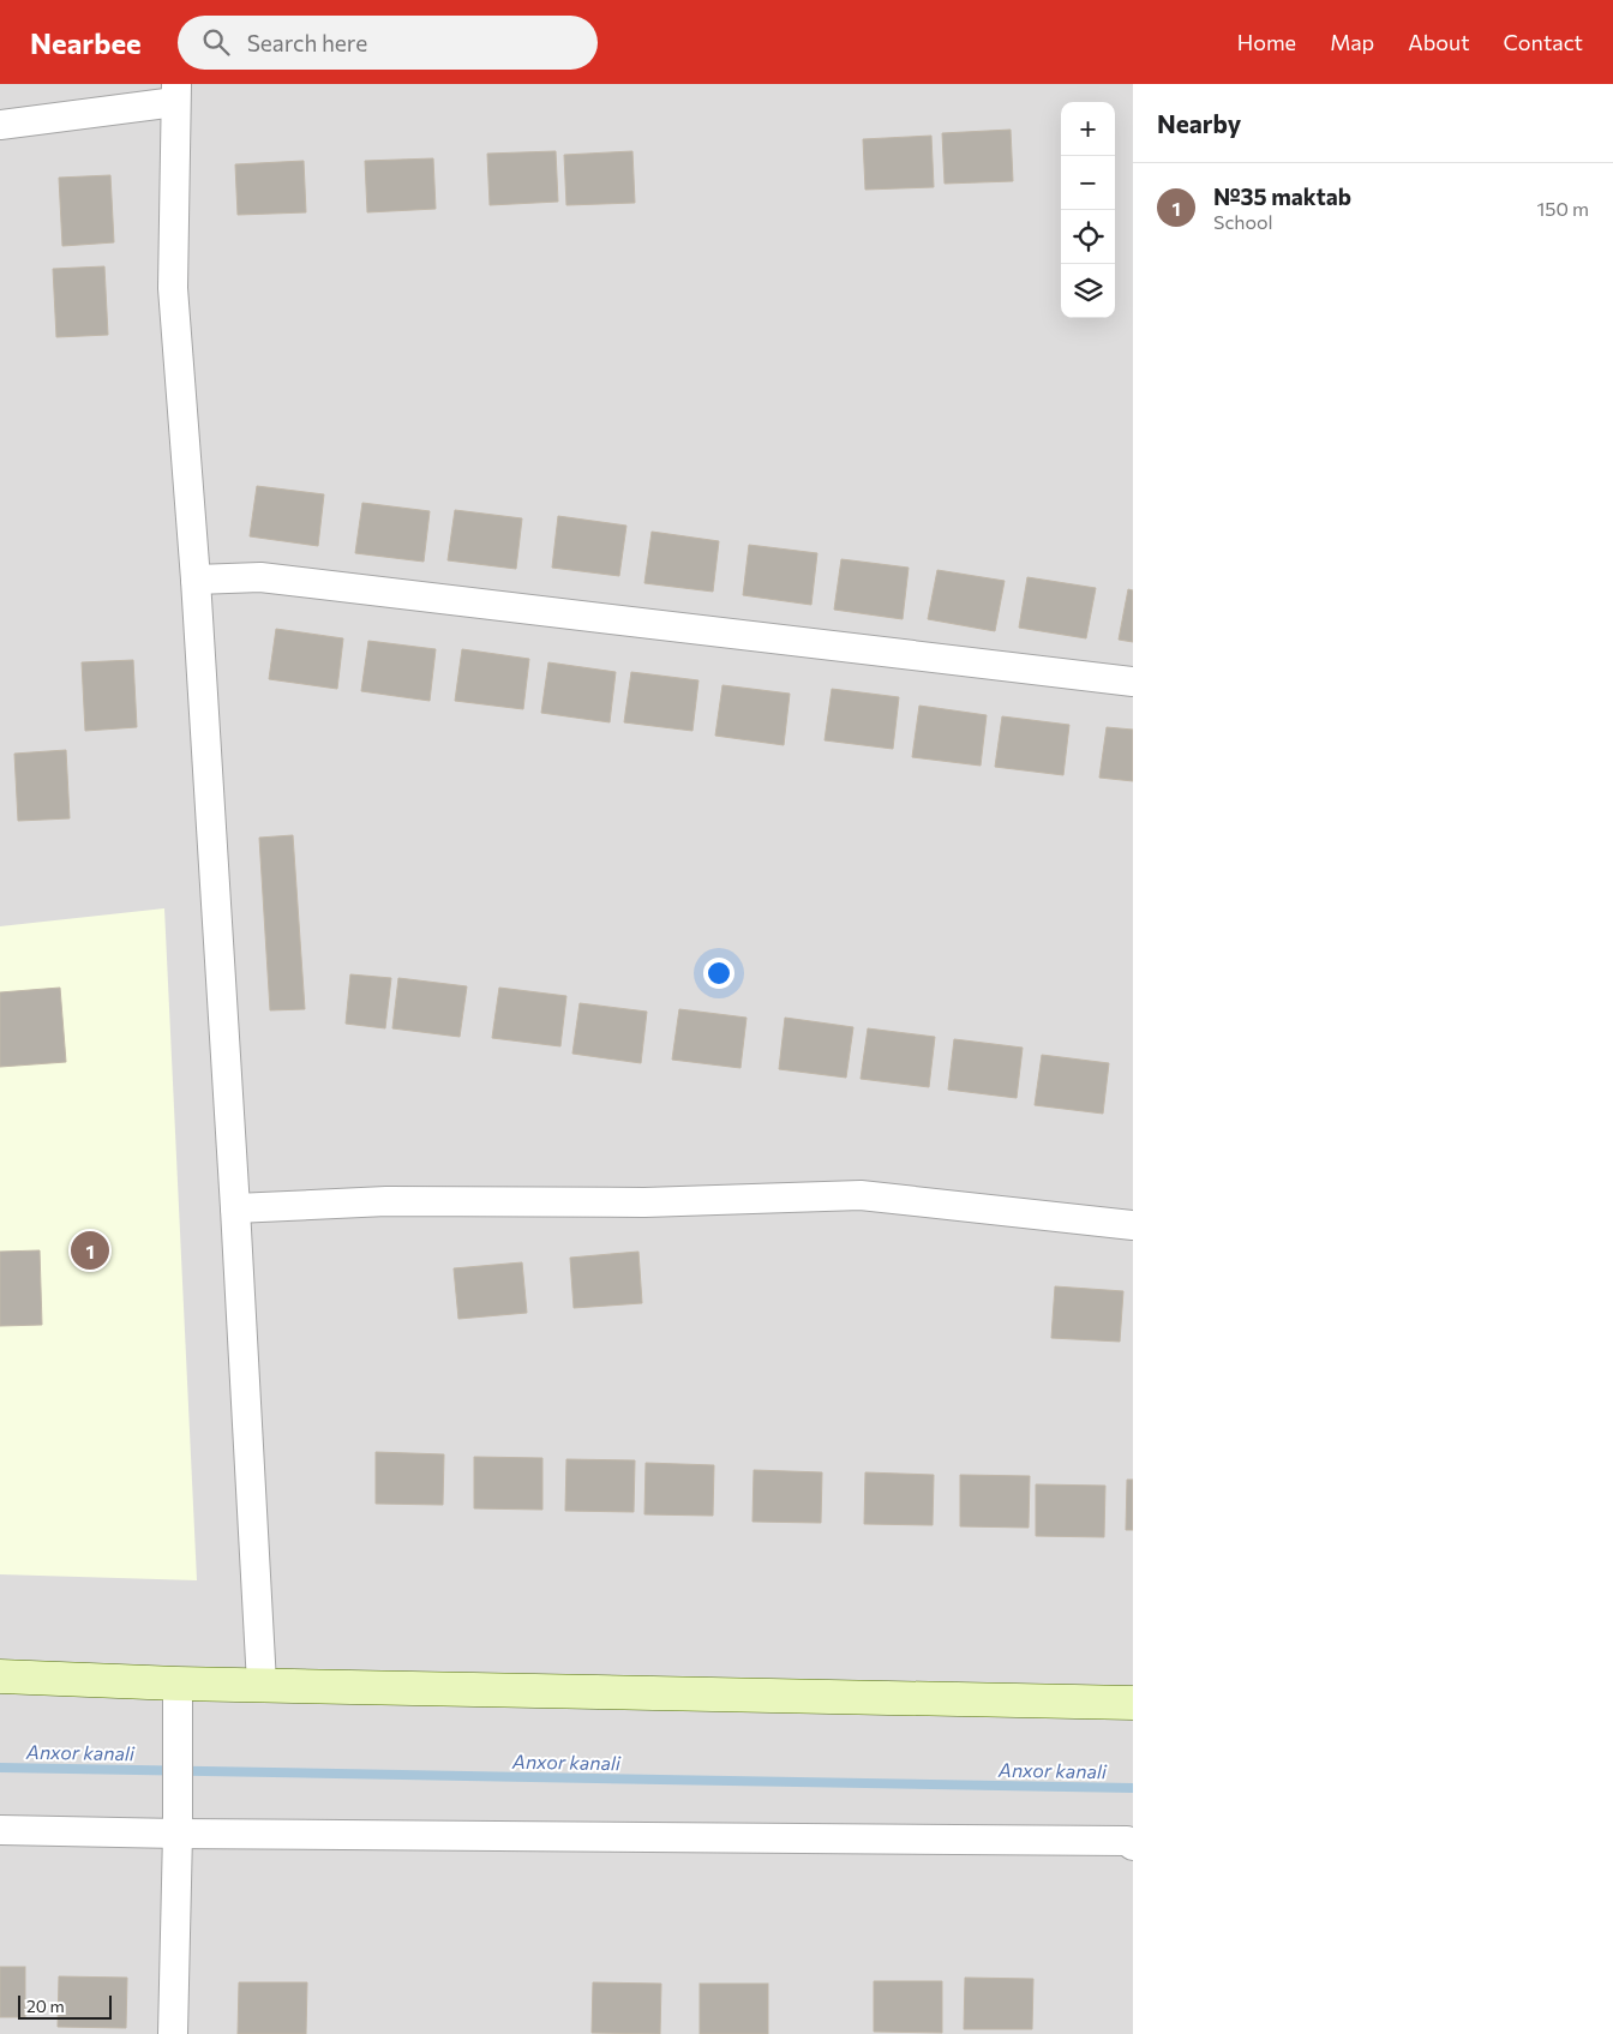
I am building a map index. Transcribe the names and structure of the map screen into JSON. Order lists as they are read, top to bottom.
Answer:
{
  "water": ["Anxor kanali"],
  "scale_bar": "20 m",
  "page": {
    "header": "Nearbee",
    "search": "Search here",
    "nav": [
      "Home",
      "Map",
      "About",
      "Contact"
    ],
    "heading": "Nearby",
    "map_buttons": ["+", "−"],
    "list": [
      {
        "mark": "1",
        "name": "№35 maktab",
        "note": "School",
        "value": "150 m"
      }
    ],
    "pins": "1",
    "scale": "20 m"
  }
}
